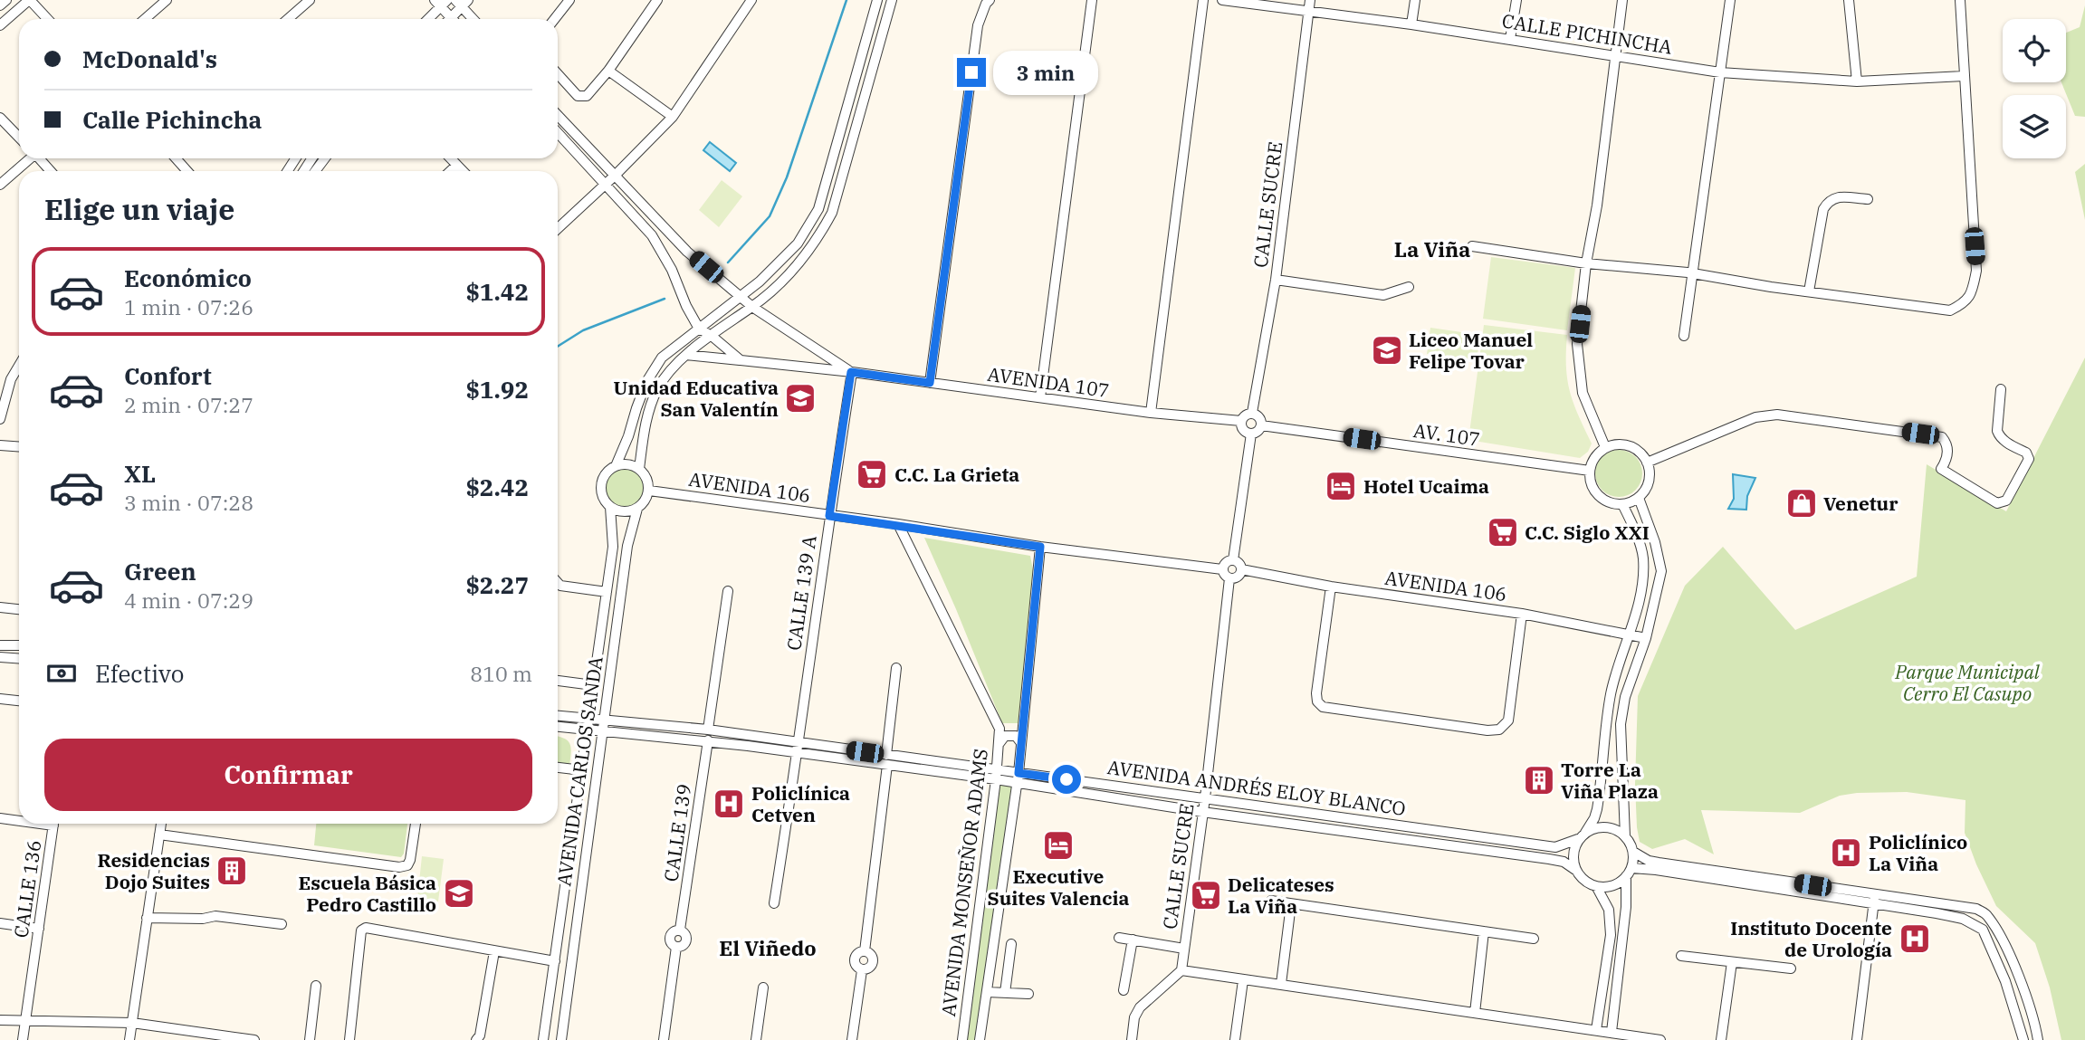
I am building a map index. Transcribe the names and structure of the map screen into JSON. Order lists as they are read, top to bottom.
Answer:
{
  "streets": {
    "street": [
      "CALLE PICHINCHA",
      "CALLE SUCRE",
      "AVENIDA 107",
      "AV. 107",
      "AVENIDA 106",
      "CALLE 139 A",
      "AVENIDA CARLOS SANDA",
      "AVENIDA ANDRÉS ELOY BLANCO",
      "CALLE 139",
      "AVENIDA MONSEÑOR ADAMS",
      "CALLE 136"
    ]
  },
  "crossings": [
    ["CALLE PICHINCHA", "CALLE SUCRE"],
    ["CALLE SUCRE", "AVENIDA 107"],
    ["CALLE SUCRE", "AV. 107"],
    ["CALLE SUCRE", "AVENIDA 106"],
    ["CALLE SUCRE", "AVENIDA ANDRÉS ELOY BLANCO"],
    ["AVENIDA 107", "AV. 107"],
    ["AVENIDA 107", "CALLE 139 A"],
    ["AVENIDA 106", "CALLE 139 A"],
    ["AVENIDA 106", "AVENIDA CARLOS SANDA"],
    ["AVENIDA 106", "AVENIDA MONSEÑOR ADAMS"],
    ["CALLE 139 A", "AVENIDA ANDRÉS ELOY BLANCO"],
    ["AVENIDA CARLOS SANDA", "AVENIDA ANDRÉS ELOY BLANCO"],
    ["AVENIDA ANDRÉS ELOY BLANCO", "CALLE 139"],
    ["AVENIDA ANDRÉS ELOY BLANCO", "AVENIDA MONSEÑOR ADAMS"]
  ],
  "districts": ["La Viña", "El Viñedo"],
  "parks": ["Parque Municipal Cerro El Casupo"],
  "places": {
    "school or university": ["Liceo Manuel Felipe Tovar", "Unidad Educativa San Valentín", "Escuela Básica Pedro Castillo"],
    "supermarket": ["C.C. La Grieta", "C.C. Siglo XXI", "Delicateses La Viña"],
    "hotel": ["Hotel Ucaima", "Executive Suites Valencia"],
    "shop": ["Venetur"],
    "building": ["Torre La Viña Plaza", "Residencias Dojo Suites"],
    "hospital": ["Policlínica Cetven", "Policlínico La Viña", "Instituto Docente de Urología"]
  },
  "page": {
    "banner": ["McDonald's", "Calle Pichincha"],
    "bubble": "3 min",
    "heading": "Elige un viaje",
    "list": [
      {
        "name": "Económico",
        "note": "1 min · 07:26",
        "value": "$1.42"
      },
      {
        "name": "Confort",
        "note": "2 min · 07:27",
        "value": "$1.92"
      },
      {
        "name": "XL",
        "note": "3 min · 07:28",
        "value": "$2.42"
      },
      {
        "name": "Green",
        "note": "4 min · 07:29",
        "value": "$2.27"
      }
    ],
    "pay": ["Efectivo", "810 m"],
    "buttons": "Confirmar"
  }
}
